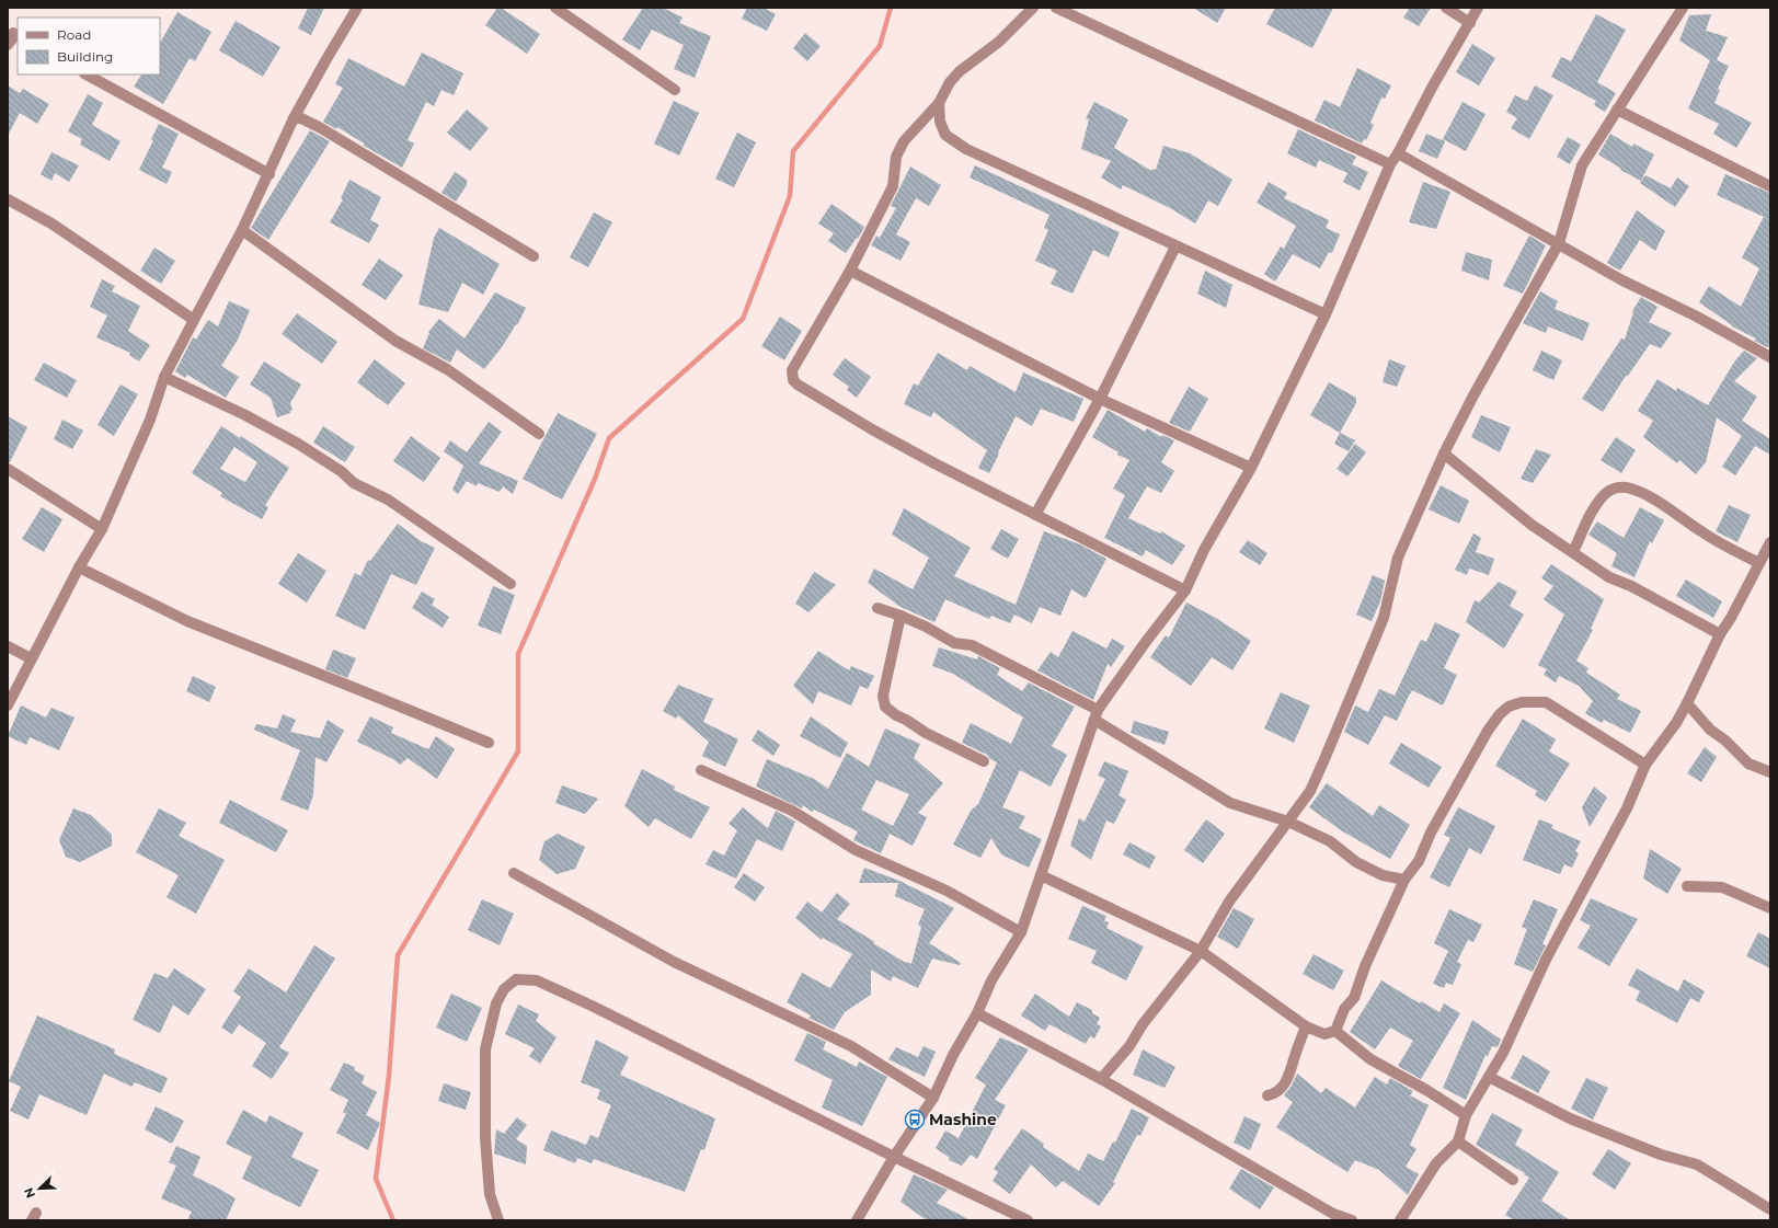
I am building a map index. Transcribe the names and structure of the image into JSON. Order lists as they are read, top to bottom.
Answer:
{
  "places": {
    "bus stop": ["Mashine"]
  },
  "legend": ["Road", "Building"],
  "north": "bottom left"
}
